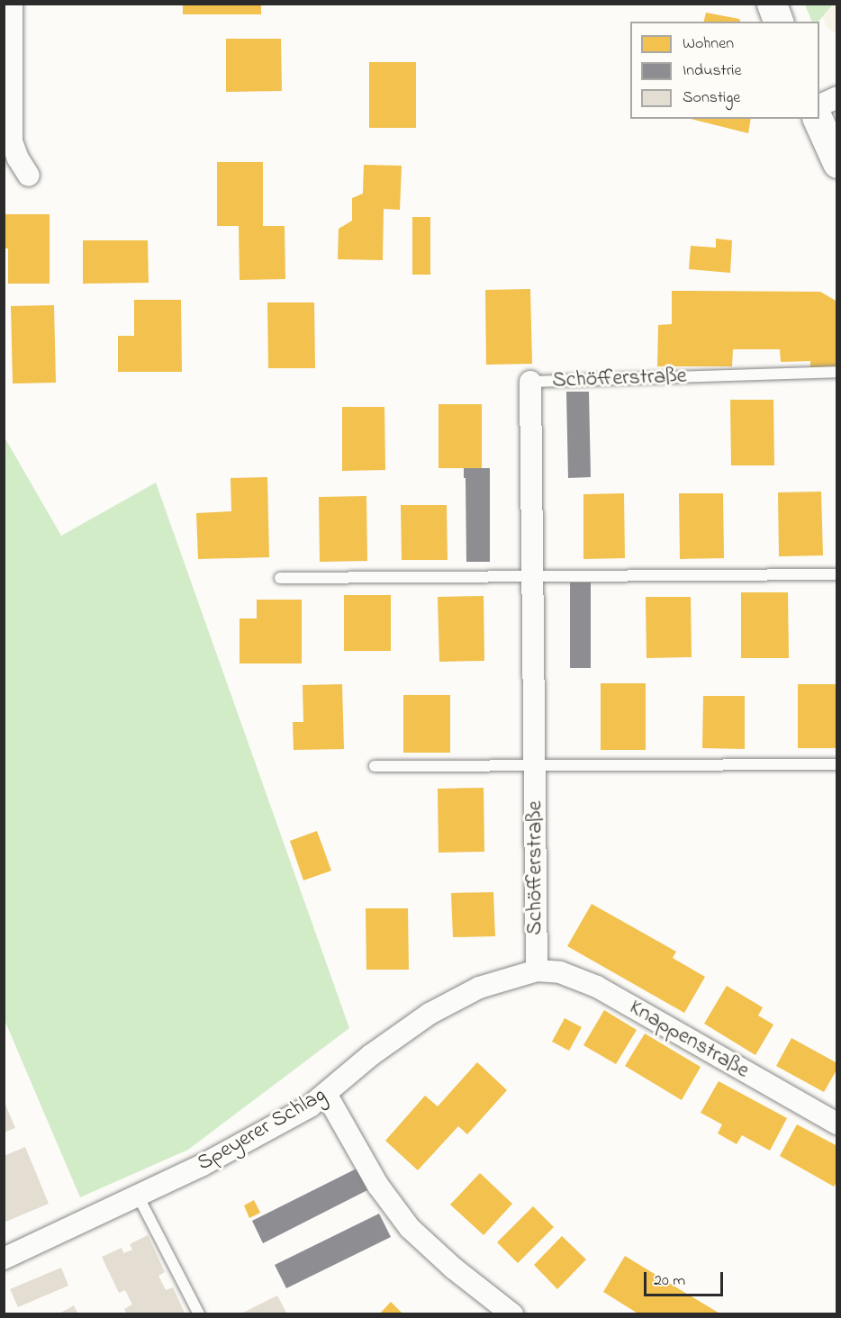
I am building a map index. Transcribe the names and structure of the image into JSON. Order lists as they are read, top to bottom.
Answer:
{
  "streets": {
    "street": ["Schöfferstraße", "Knappenstraße", "Speyerer Schlag"]
  },
  "crossings": [
    ["Schöfferstraße", "Knappenstraße"],
    ["Schöfferstraße", "Speyerer Schlag"],
    ["Knappenstraße", "Speyerer Schlag"]
  ],
  "legend": ["Wohnen", "Industrie", "Sonstige"],
  "scale_bar": "20 m"
}
